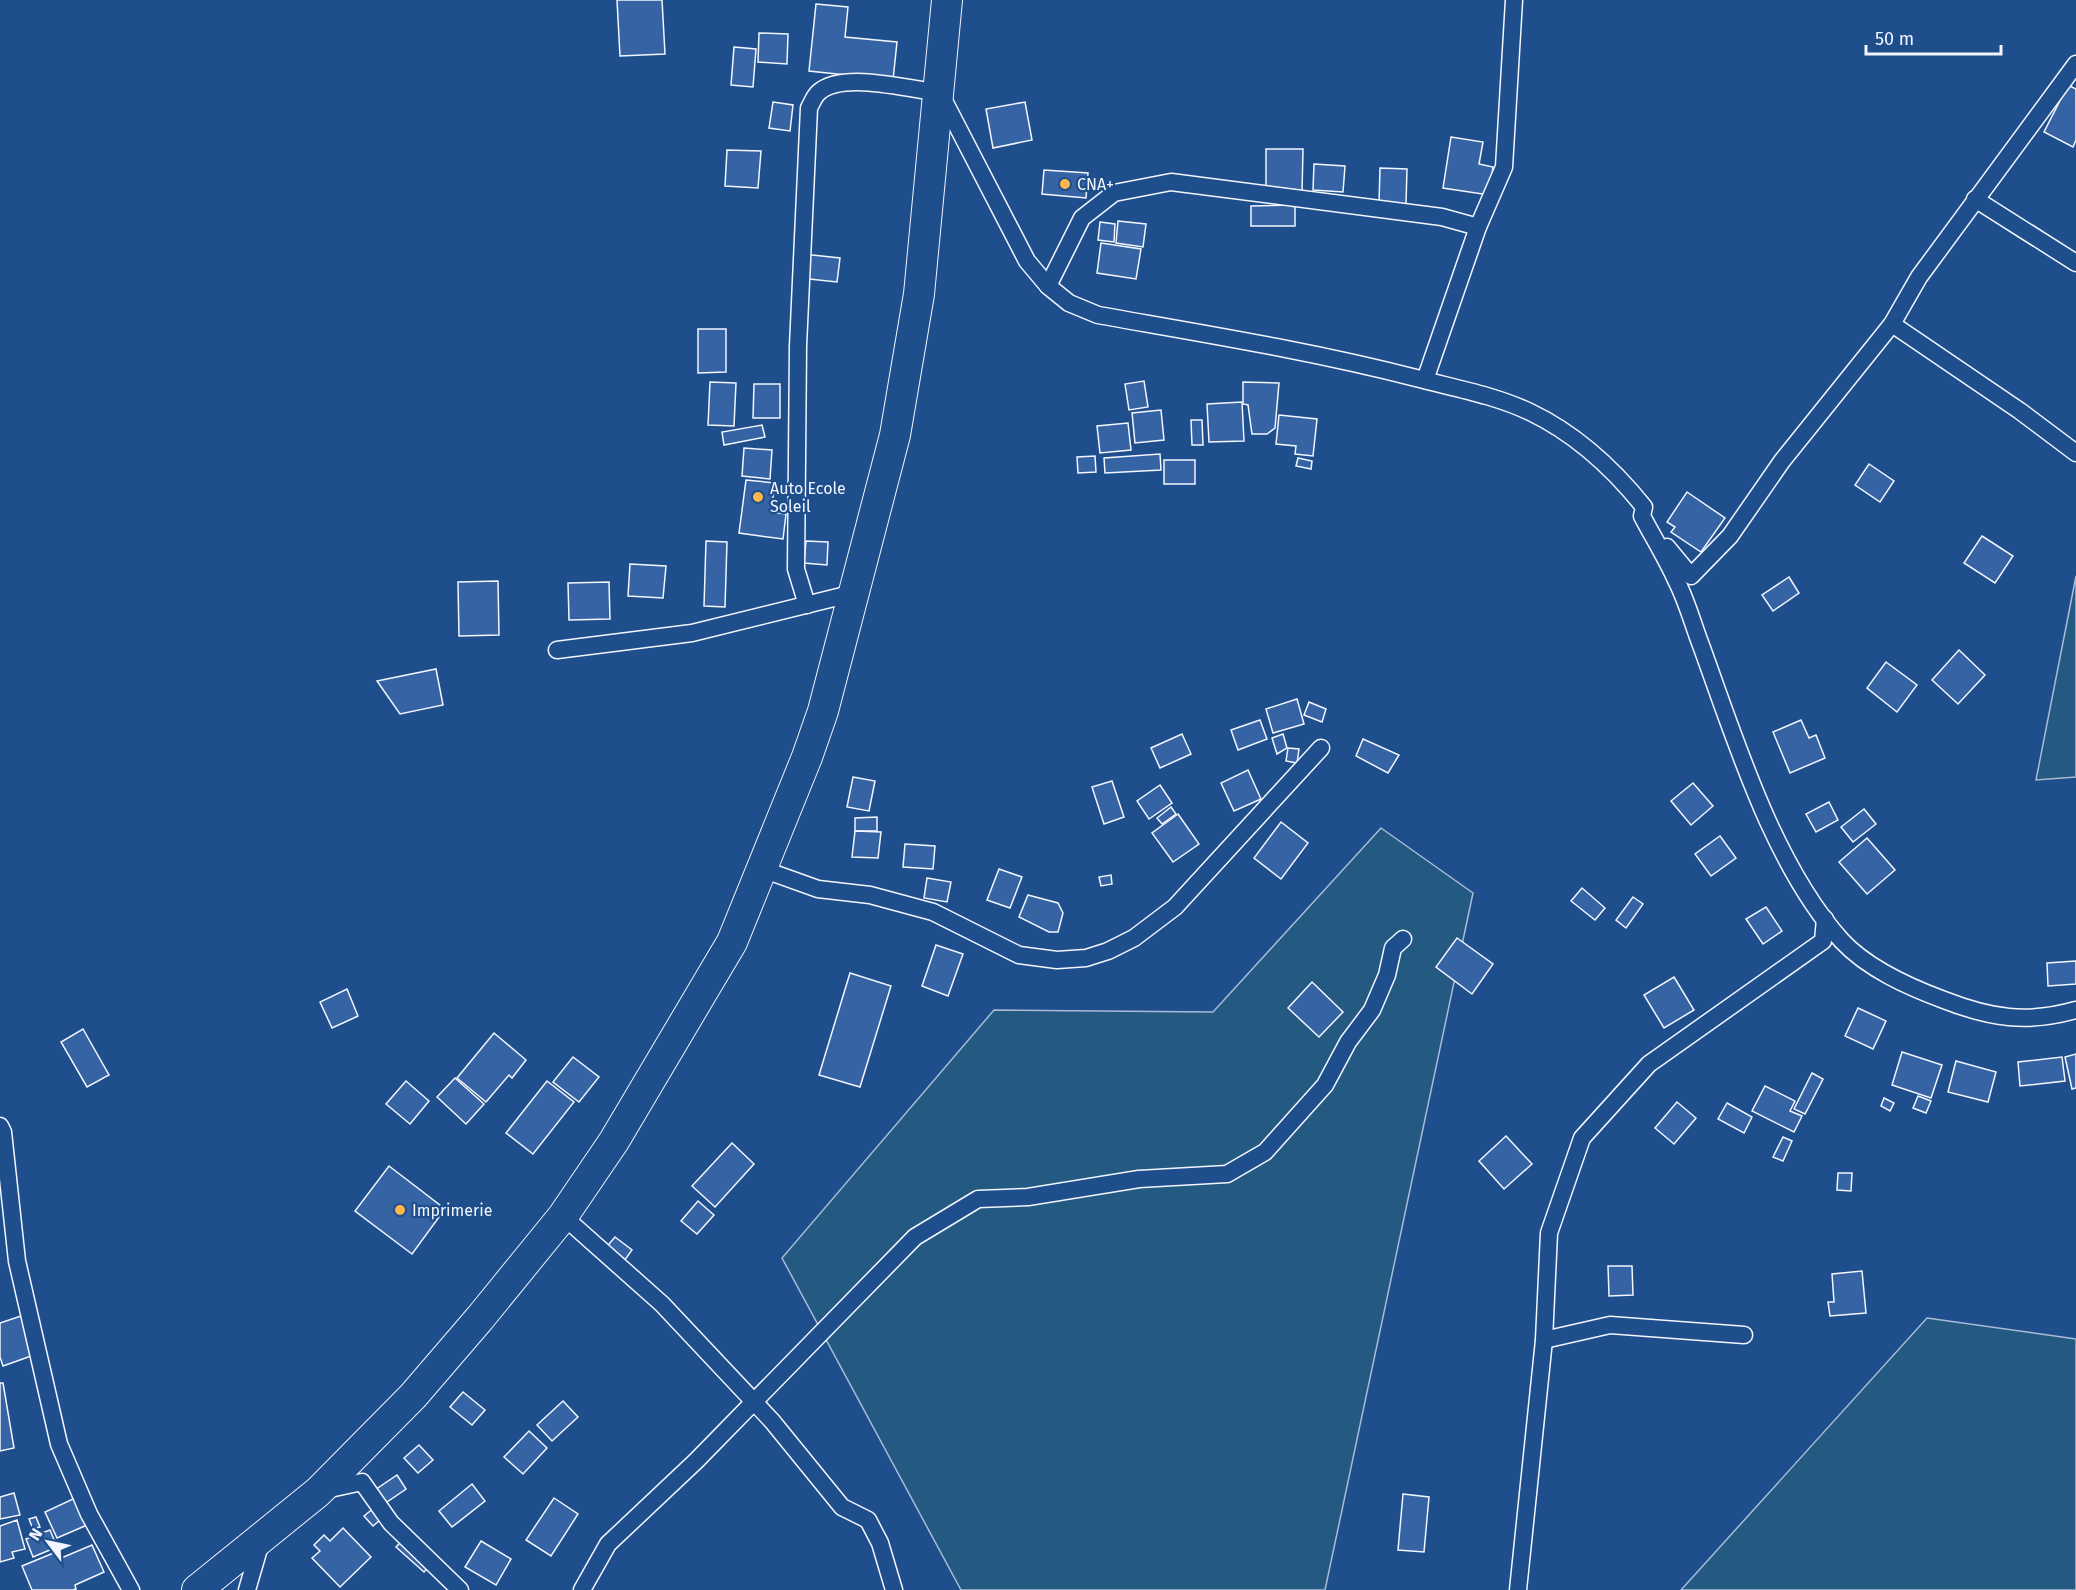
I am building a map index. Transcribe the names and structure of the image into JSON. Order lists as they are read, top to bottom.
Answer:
{
  "places": ["CNA+", "Auto Ecole Soleil", "Imprimerie"],
  "scale_bar": "50 m",
  "north": "top left"
}
